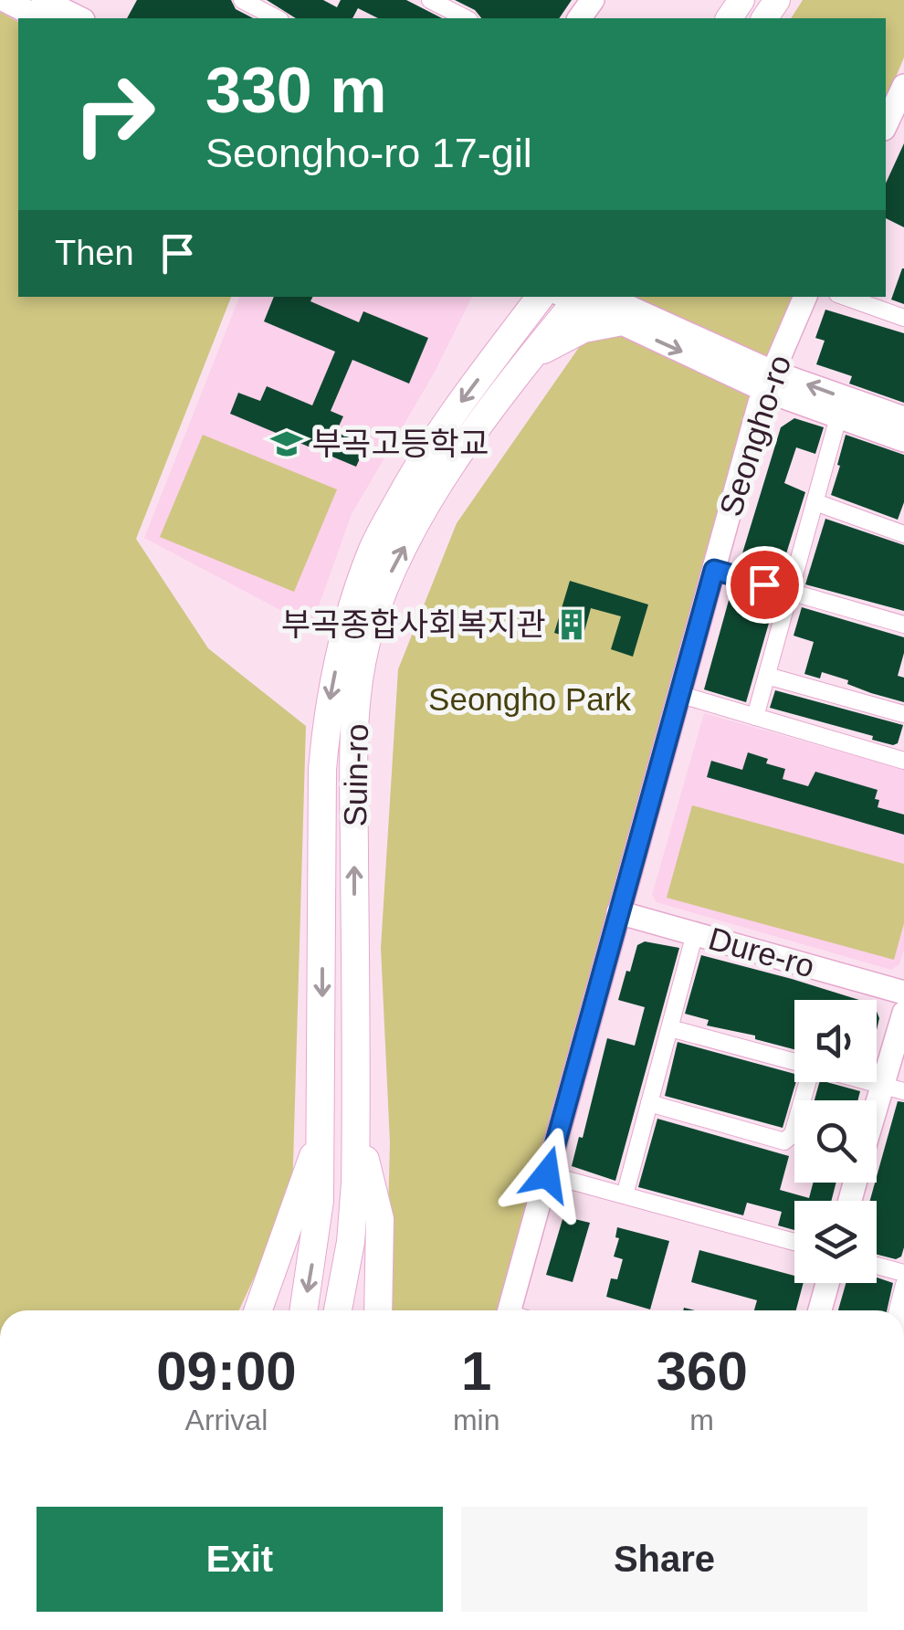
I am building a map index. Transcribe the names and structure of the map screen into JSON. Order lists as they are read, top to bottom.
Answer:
{
  "streets": {
    "highway": ["Suin-ro"],
    "street": ["Seongho-ro", "Dure-ro"]
  },
  "crossings": [
    ["Seongho-ro", "Dure-ro"]
  ],
  "parks": ["Seongho Park"],
  "places": {
    "school or university": ["부곡고등학교"],
    "building": ["부곡종합사회복지관"]
  },
  "page": {
    "turn": ["330 m", "Seongho-ro 17-gil"],
    "then": "Then",
    "eta": [
      "09:00",
      "Arrival",
      "1",
      "min",
      "360",
      "m"
    ],
    "buttons": ["Exit", "Share"]
  }
}
